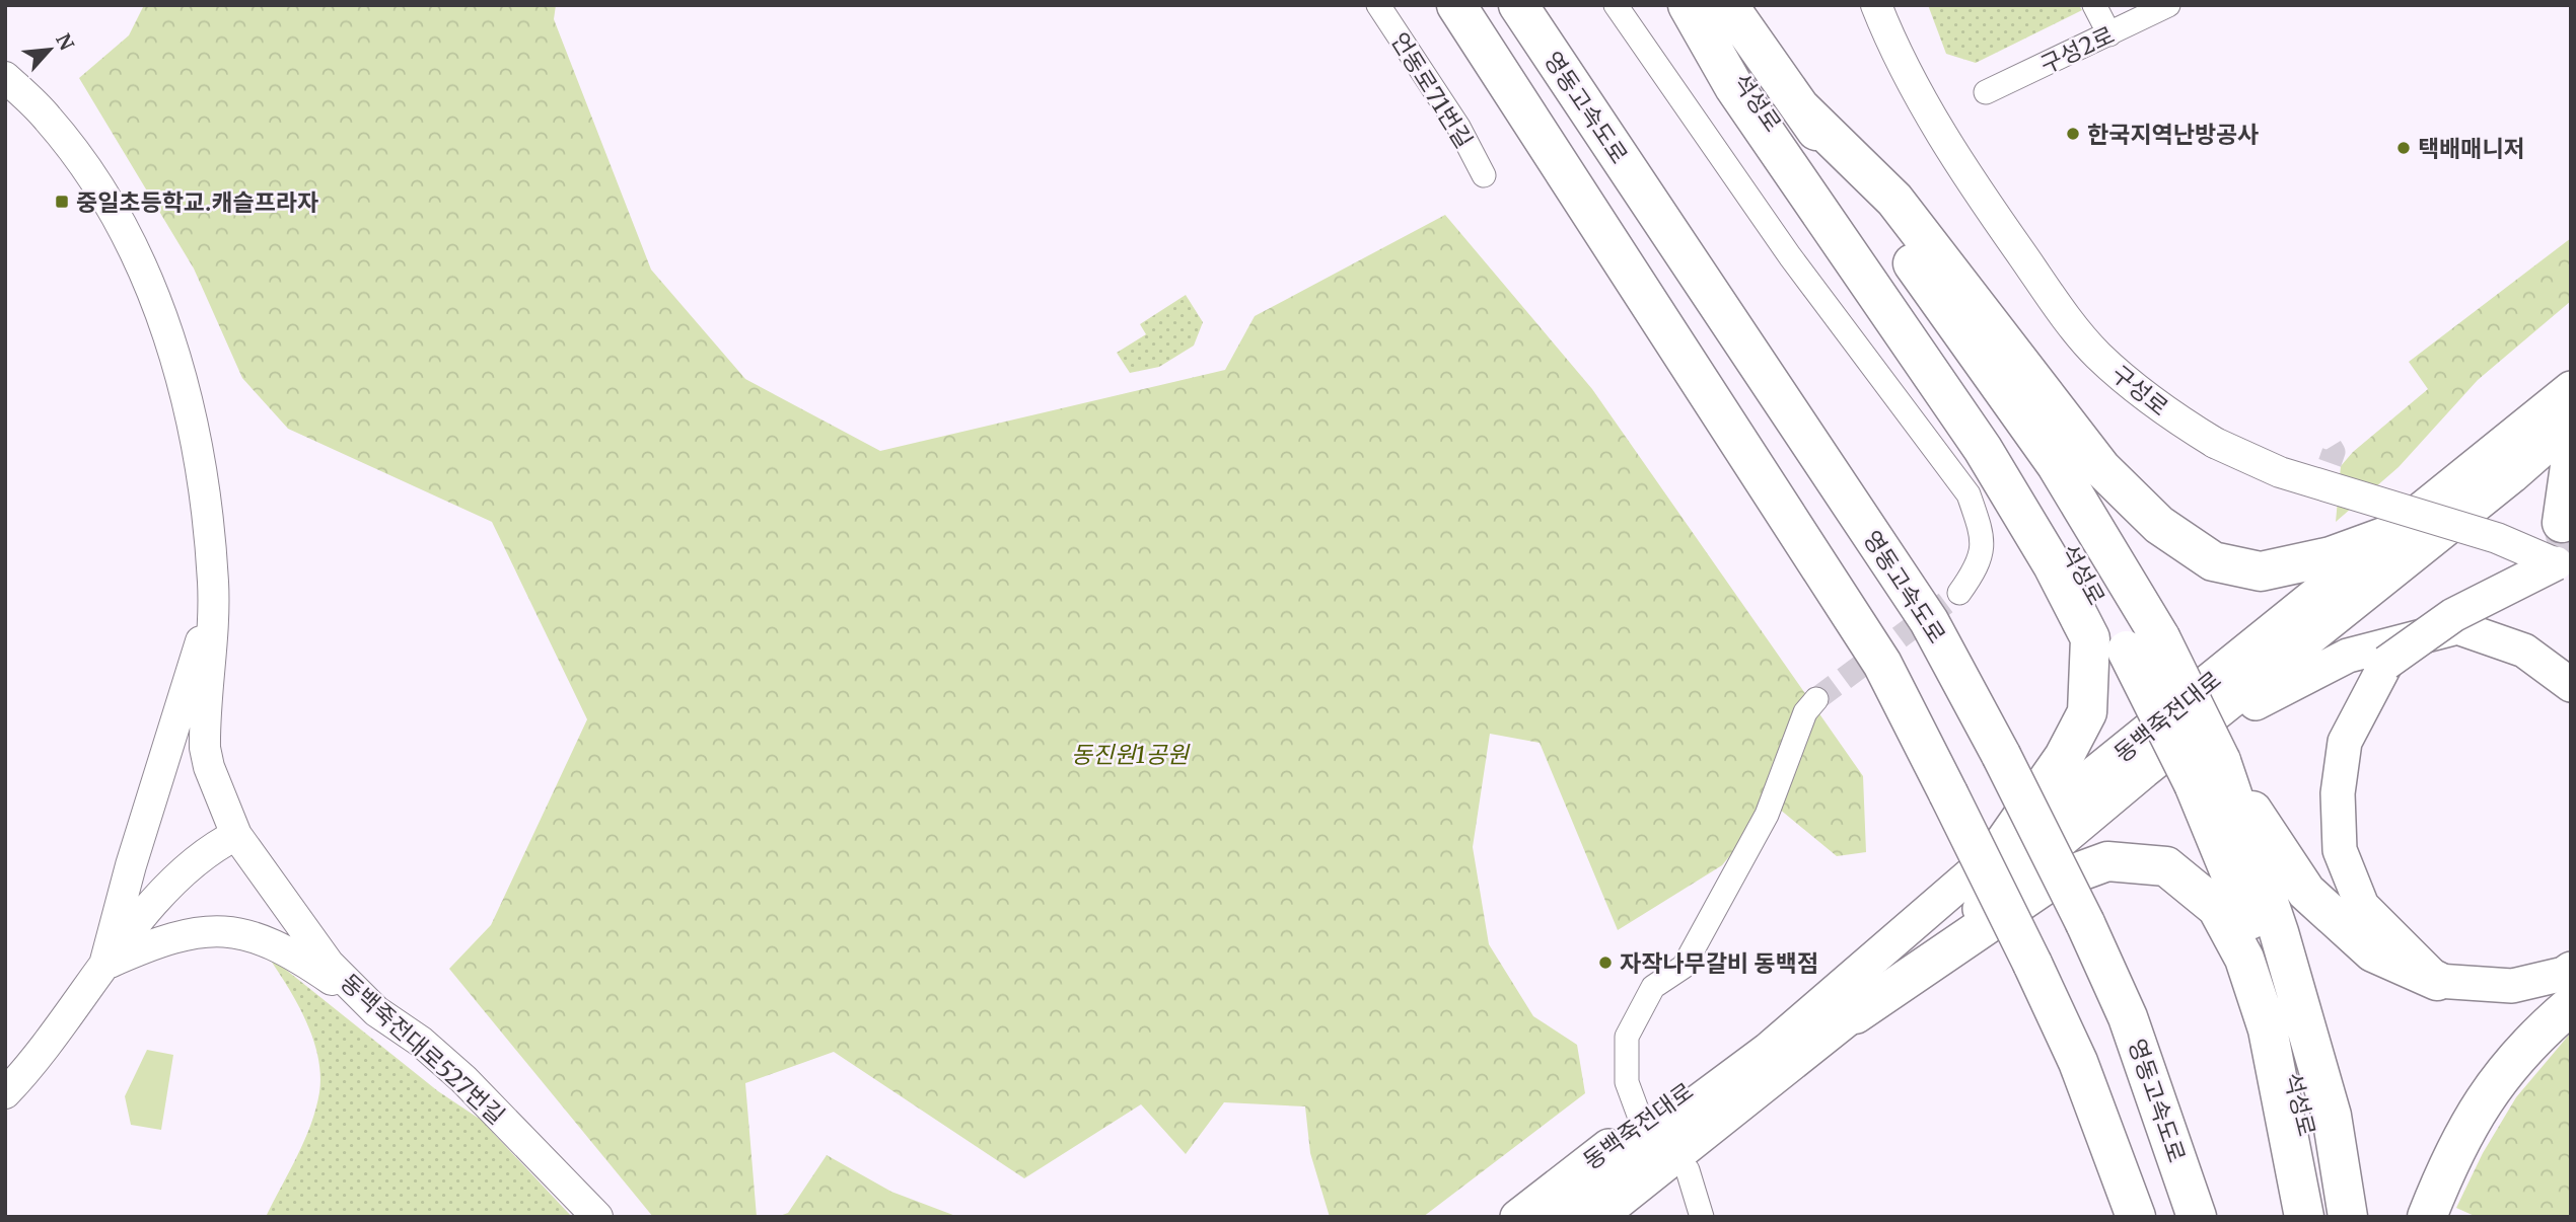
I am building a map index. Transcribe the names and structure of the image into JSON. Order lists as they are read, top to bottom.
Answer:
{
  "streets": {
    "highway": ["석성로", "영동고속도로"],
    "main road": ["동백죽전대로"],
    "street": [
      "구성2로",
      "언동로71번길",
      "구성로",
      "동백죽전대로527번길"
    ]
  },
  "parks": ["동진원1공원"],
  "places": {
    "other": ["한국지역난방공사", "택배매니저", "자작나무갈비 동백점"],
    "transit": ["중일초등학교.캐슬프라자"]
  },
  "north": "top right"
}
